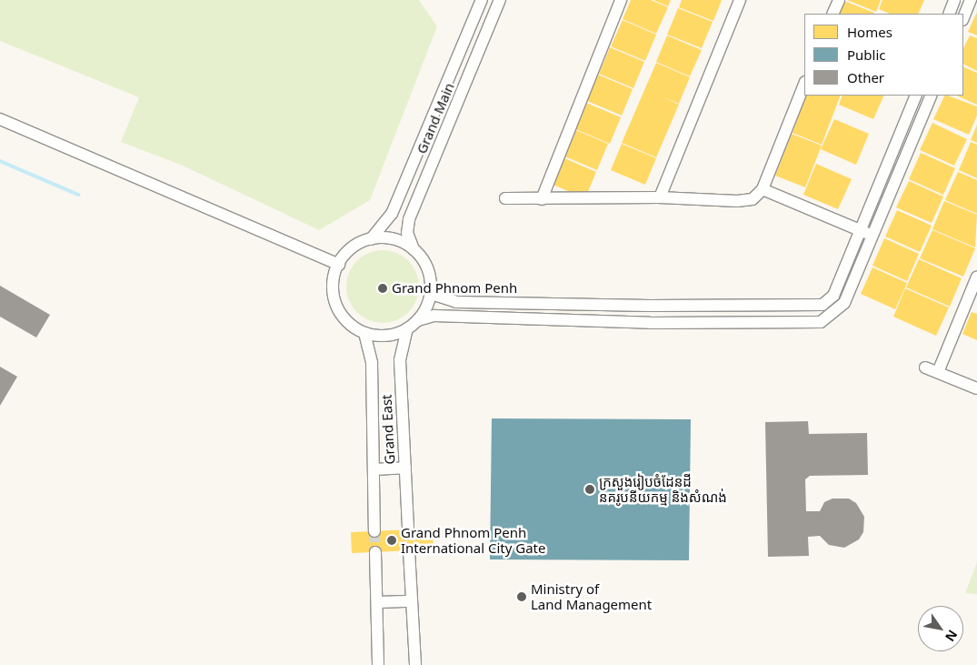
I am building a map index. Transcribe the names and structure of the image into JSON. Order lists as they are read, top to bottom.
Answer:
{
  "streets": {
    "street": ["Grand Main", "Grand East"]
  },
  "crossings": [
    ["Grand Main", "Grand East"]
  ],
  "places": [
    "Grand Phnom Penh",
    "ក្រសួងរៀបចំដែនដី នគរូបនីយកម្ម និងសំណង់",
    "Grand Phnom Penh International City Gate",
    "Ministry of Land Management"
  ],
  "legend": ["Homes", "Public", "Other"],
  "north": "bottom right"
}
